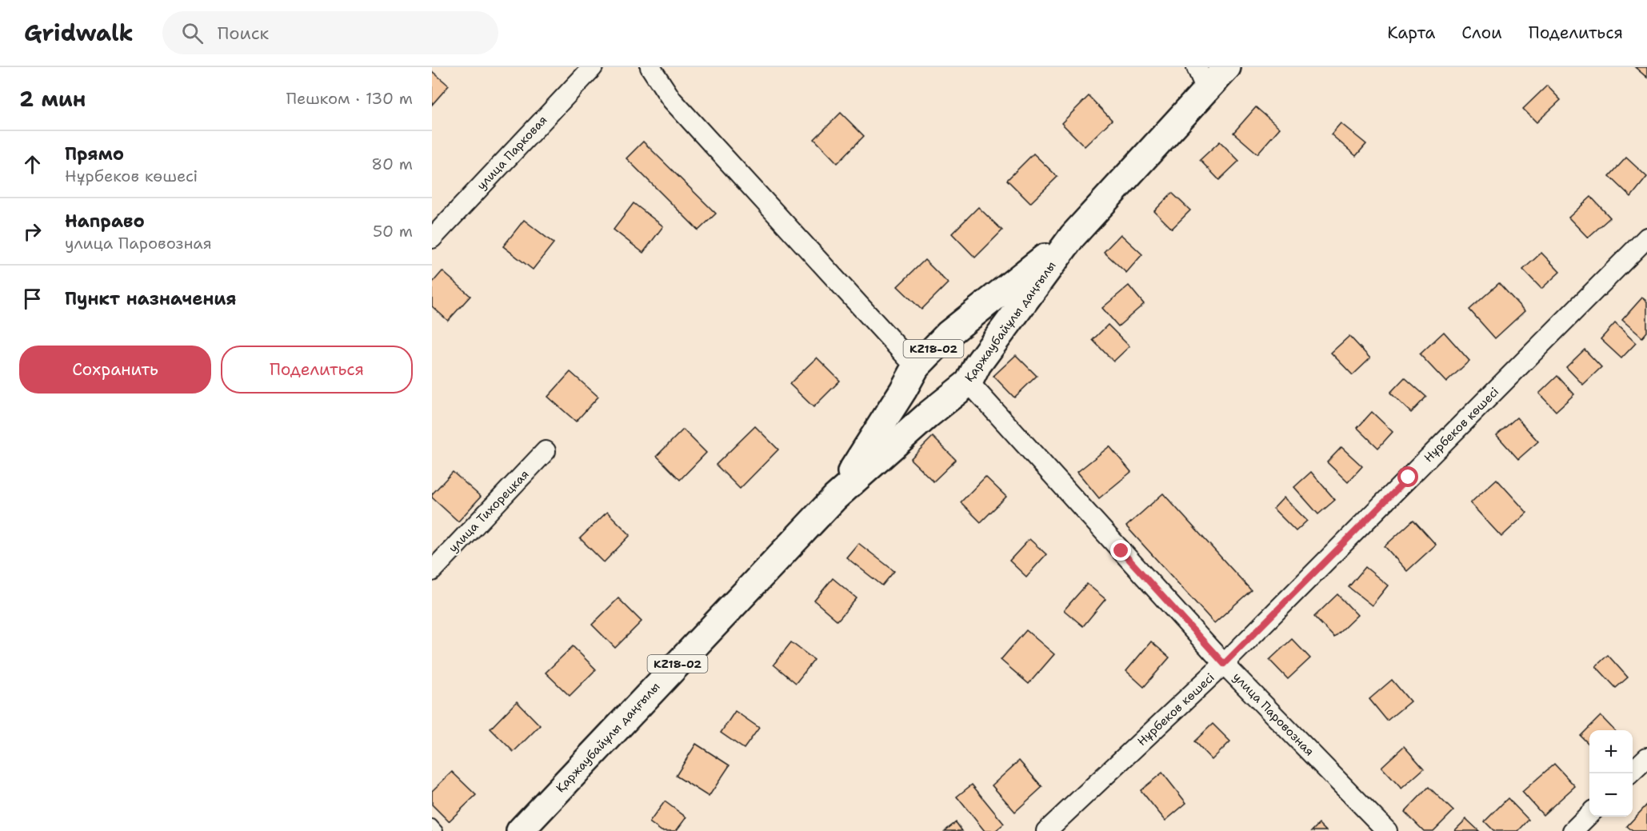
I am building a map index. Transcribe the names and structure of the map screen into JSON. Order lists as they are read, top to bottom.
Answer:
{
  "streets": {
    "highway": ["Қаржаубайұлы даңғылы", "KZ18-02"],
    "street": [
      "улица Парковая",
      "Нұрбеков көшесі",
      "улица Тихорецкая",
      "улица Паровозная"
    ]
  },
  "crossings": [
    ["Қаржаубайұлы даңғылы", "KZ18-02"],
    ["Қаржаубайұлы даңғылы", "улица Паровозная"],
    ["KZ18-02", "улица Паровозная"],
    ["Нұрбеков көшесі", "улица Паровозная"]
  ],
  "page": {
    "header": "Gridwalk",
    "search": "Поиск",
    "nav": ["Карта", "Слои", "Поделиться"],
    "heading": ["2 мин", "Пешком · 130 m"],
    "list": [
      ["Прямо", "Нұрбеков көшесі", "80 m"],
      ["Направо", "улица Паровозная", "50 m"],
      "Пункт назначения"
    ],
    "buttons": ["Сохранить", "Поделиться"],
    "map_buttons": ["+", "−"]
  }
}
